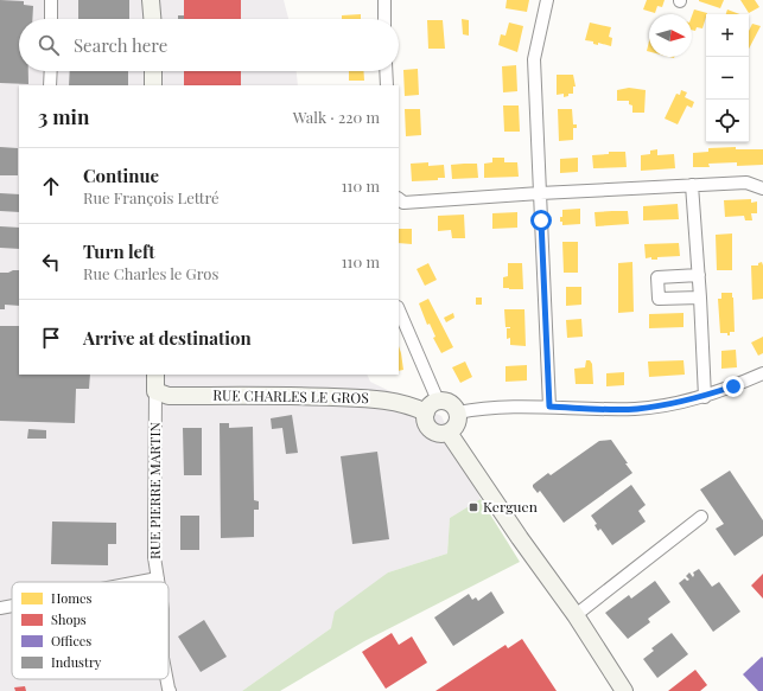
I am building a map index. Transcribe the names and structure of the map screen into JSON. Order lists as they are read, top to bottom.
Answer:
{
  "streets": {
    "street": ["RUE CHARLES LE GROS", "RUE PIERRE MARTIN"]
  },
  "crossings": [
    ["RUE CHARLES LE GROS", "RUE PIERRE MARTIN"]
  ],
  "places": {
    "transit": ["Kerguen"]
  },
  "legend": [
    "Homes",
    "Shops",
    "Offices",
    "Industry"
  ],
  "north": "right",
  "page": {
    "map_buttons": ["+", "−"],
    "search": "Search here",
    "heading": ["3 min", "Walk · 220 m"],
    "list": [
      ["Continue", "Rue François Lettré", "110 m"],
      ["Turn left", "Rue Charles le Gros", "110 m"],
      "Arrive at destination"
    ]
  }
}
